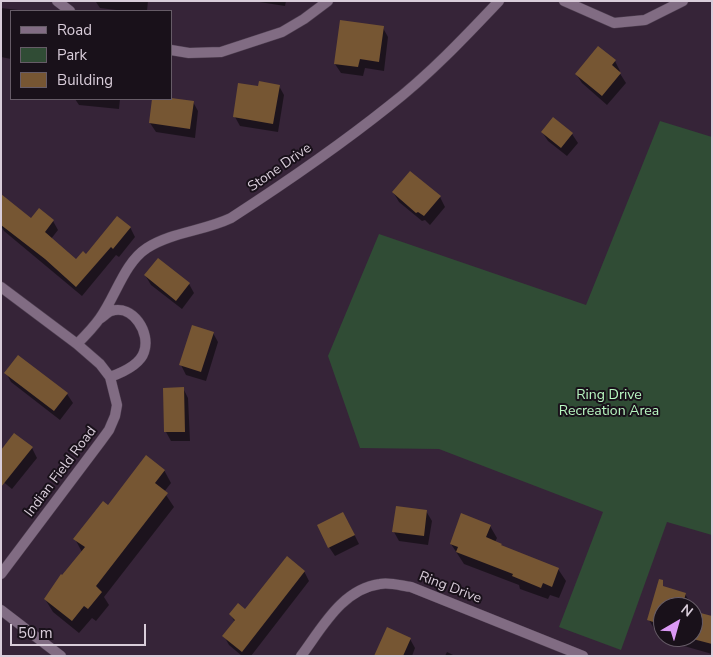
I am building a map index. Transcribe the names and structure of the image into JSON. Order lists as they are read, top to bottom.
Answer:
{
  "streets": {
    "street": ["Stone Drive", "Indian Field Road", "Ring Drive"]
  },
  "crossings": [
    ["Stone Drive", "Indian Field Road"]
  ],
  "parks": ["Ring Drive Recreation Area"],
  "legend": ["Road", "Park", "Building"],
  "scale_bar": "50 m",
  "north": "top right"
}
